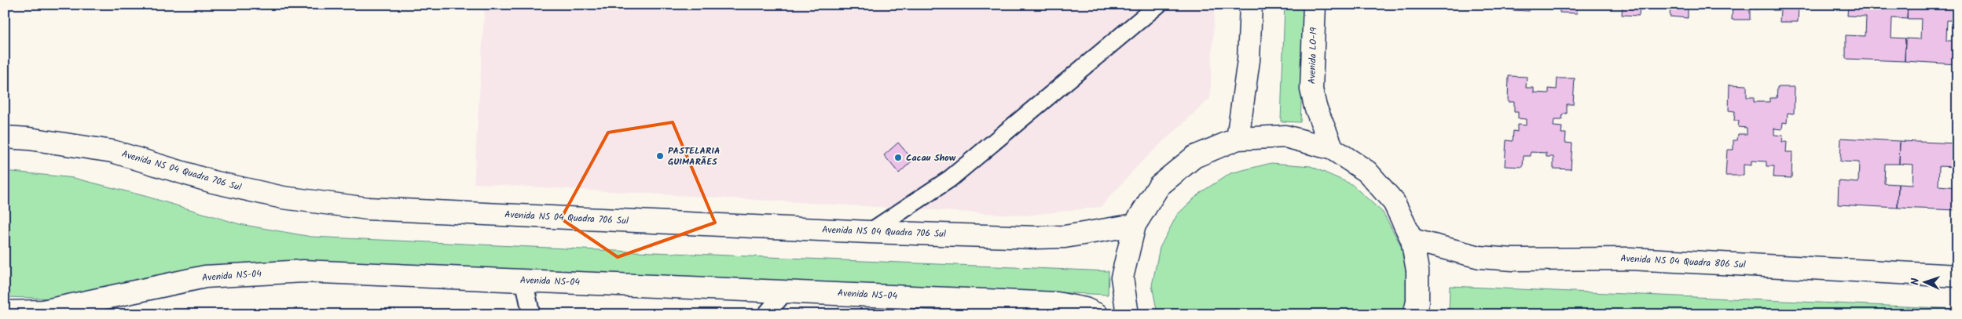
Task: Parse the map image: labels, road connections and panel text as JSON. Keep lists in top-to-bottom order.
{
  "streets": {
    "street": [
      "Avenida LO-19",
      "Avenida NS 04 Quadra 706 Sul",
      "Avenida NS 04 Quadra 806 Sul",
      "Avenida NS-04"
    ]
  },
  "places": ["PASTELARIA GUIMARÃES", "Cacau Show"],
  "north": "left"
}
